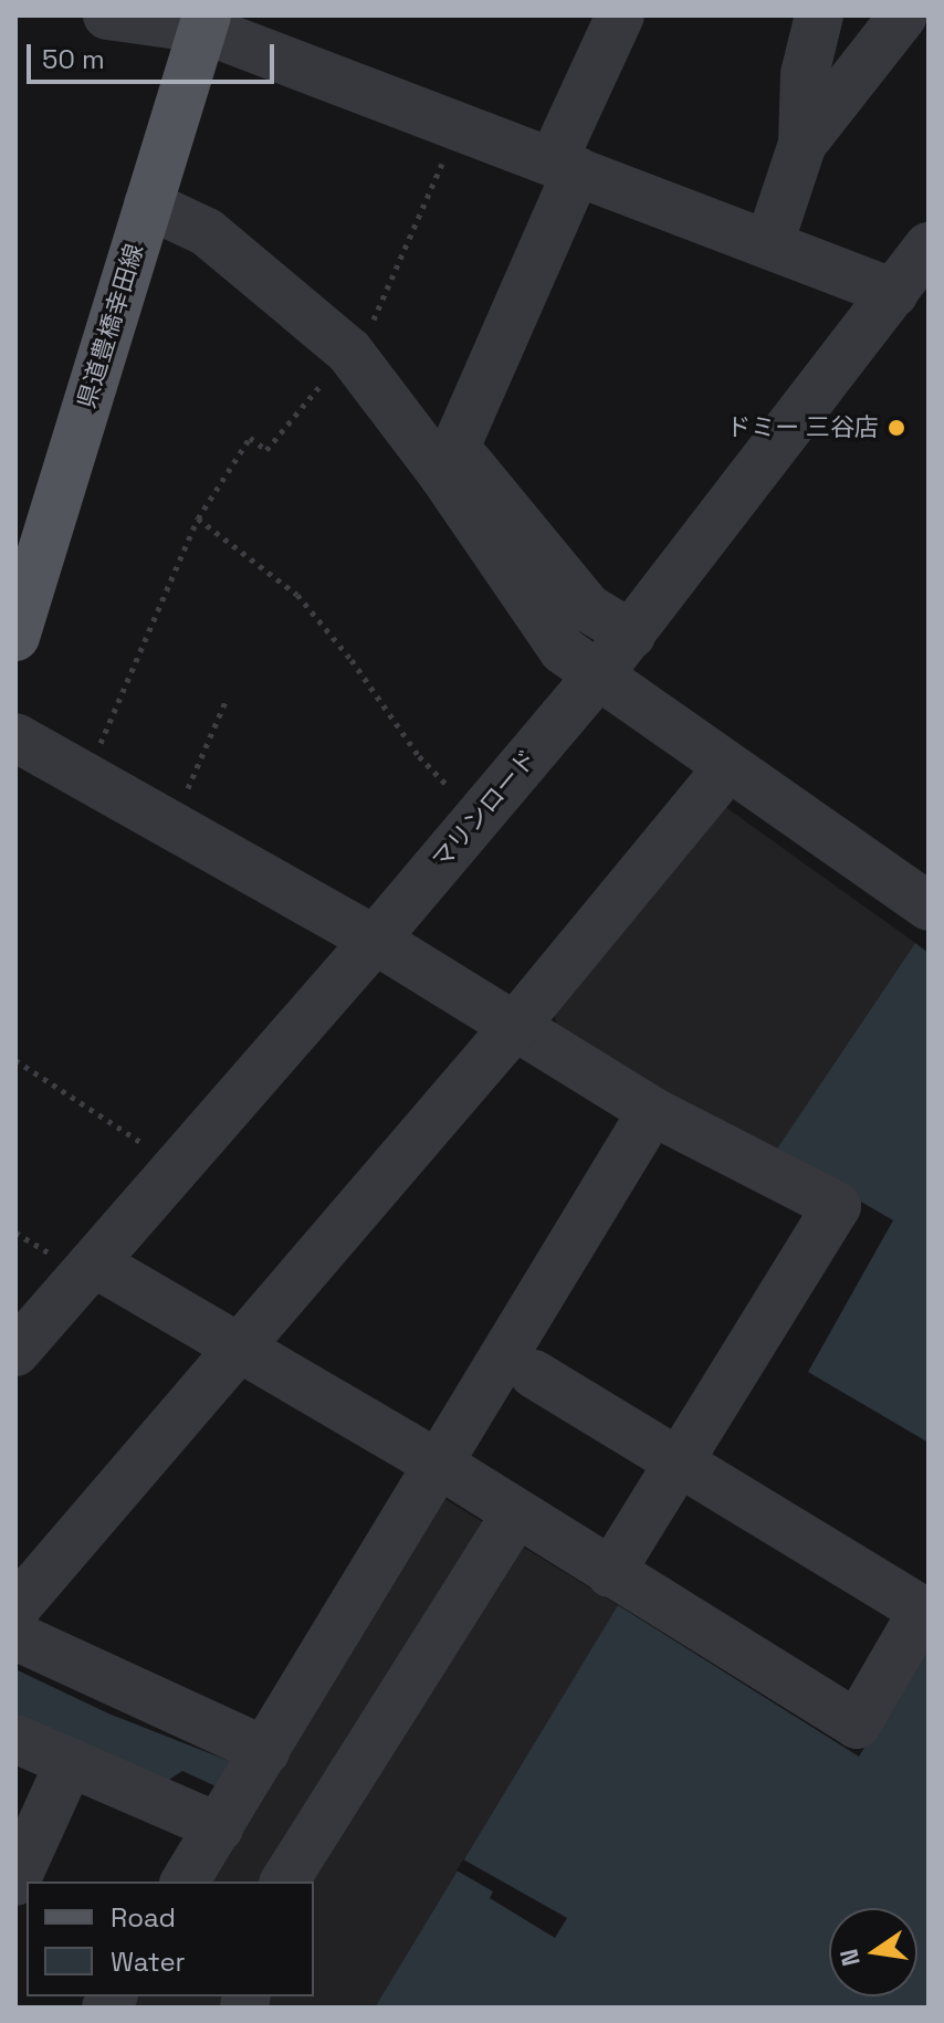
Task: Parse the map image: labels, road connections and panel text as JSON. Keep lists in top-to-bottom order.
{
  "streets": {
    "main road": ["県道豊橋幸田線"],
    "street": ["マリンロード"]
  },
  "places": ["ドミー 三谷店"],
  "legend": ["Road", "Water"],
  "scale_bar": "50 m",
  "north": "left"
}
